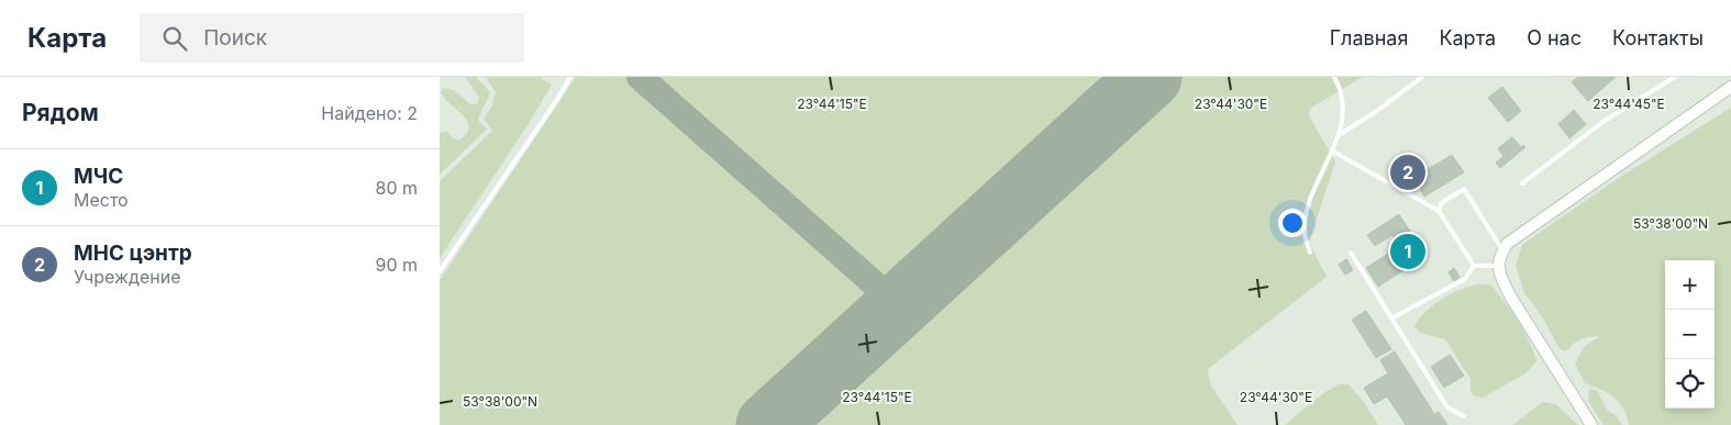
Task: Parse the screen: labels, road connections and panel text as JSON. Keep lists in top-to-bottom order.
{
  "page": {
    "header": "Карта",
    "search": "Поиск",
    "nav": [
      "Главная",
      "Карта",
      "О нас",
      "Контакты"
    ],
    "heading": ["Рядом", "Найдено: 2"],
    "list": [
      {
        "mark": "1",
        "name": "МЧС",
        "note": "Место",
        "value": "80 m"
      },
      {
        "mark": "2",
        "name": "МНС цэнтр",
        "note": "Учреждение",
        "value": "90 m"
      }
    ],
    "pins": ["2", "1"],
    "map_buttons": ["+", "−"]
  },
  "coordinates": [
    "23°44'15\"E",
    "23°44'30\"E",
    "23°44'45\"E",
    "53°38'00\"N"
  ]
}
